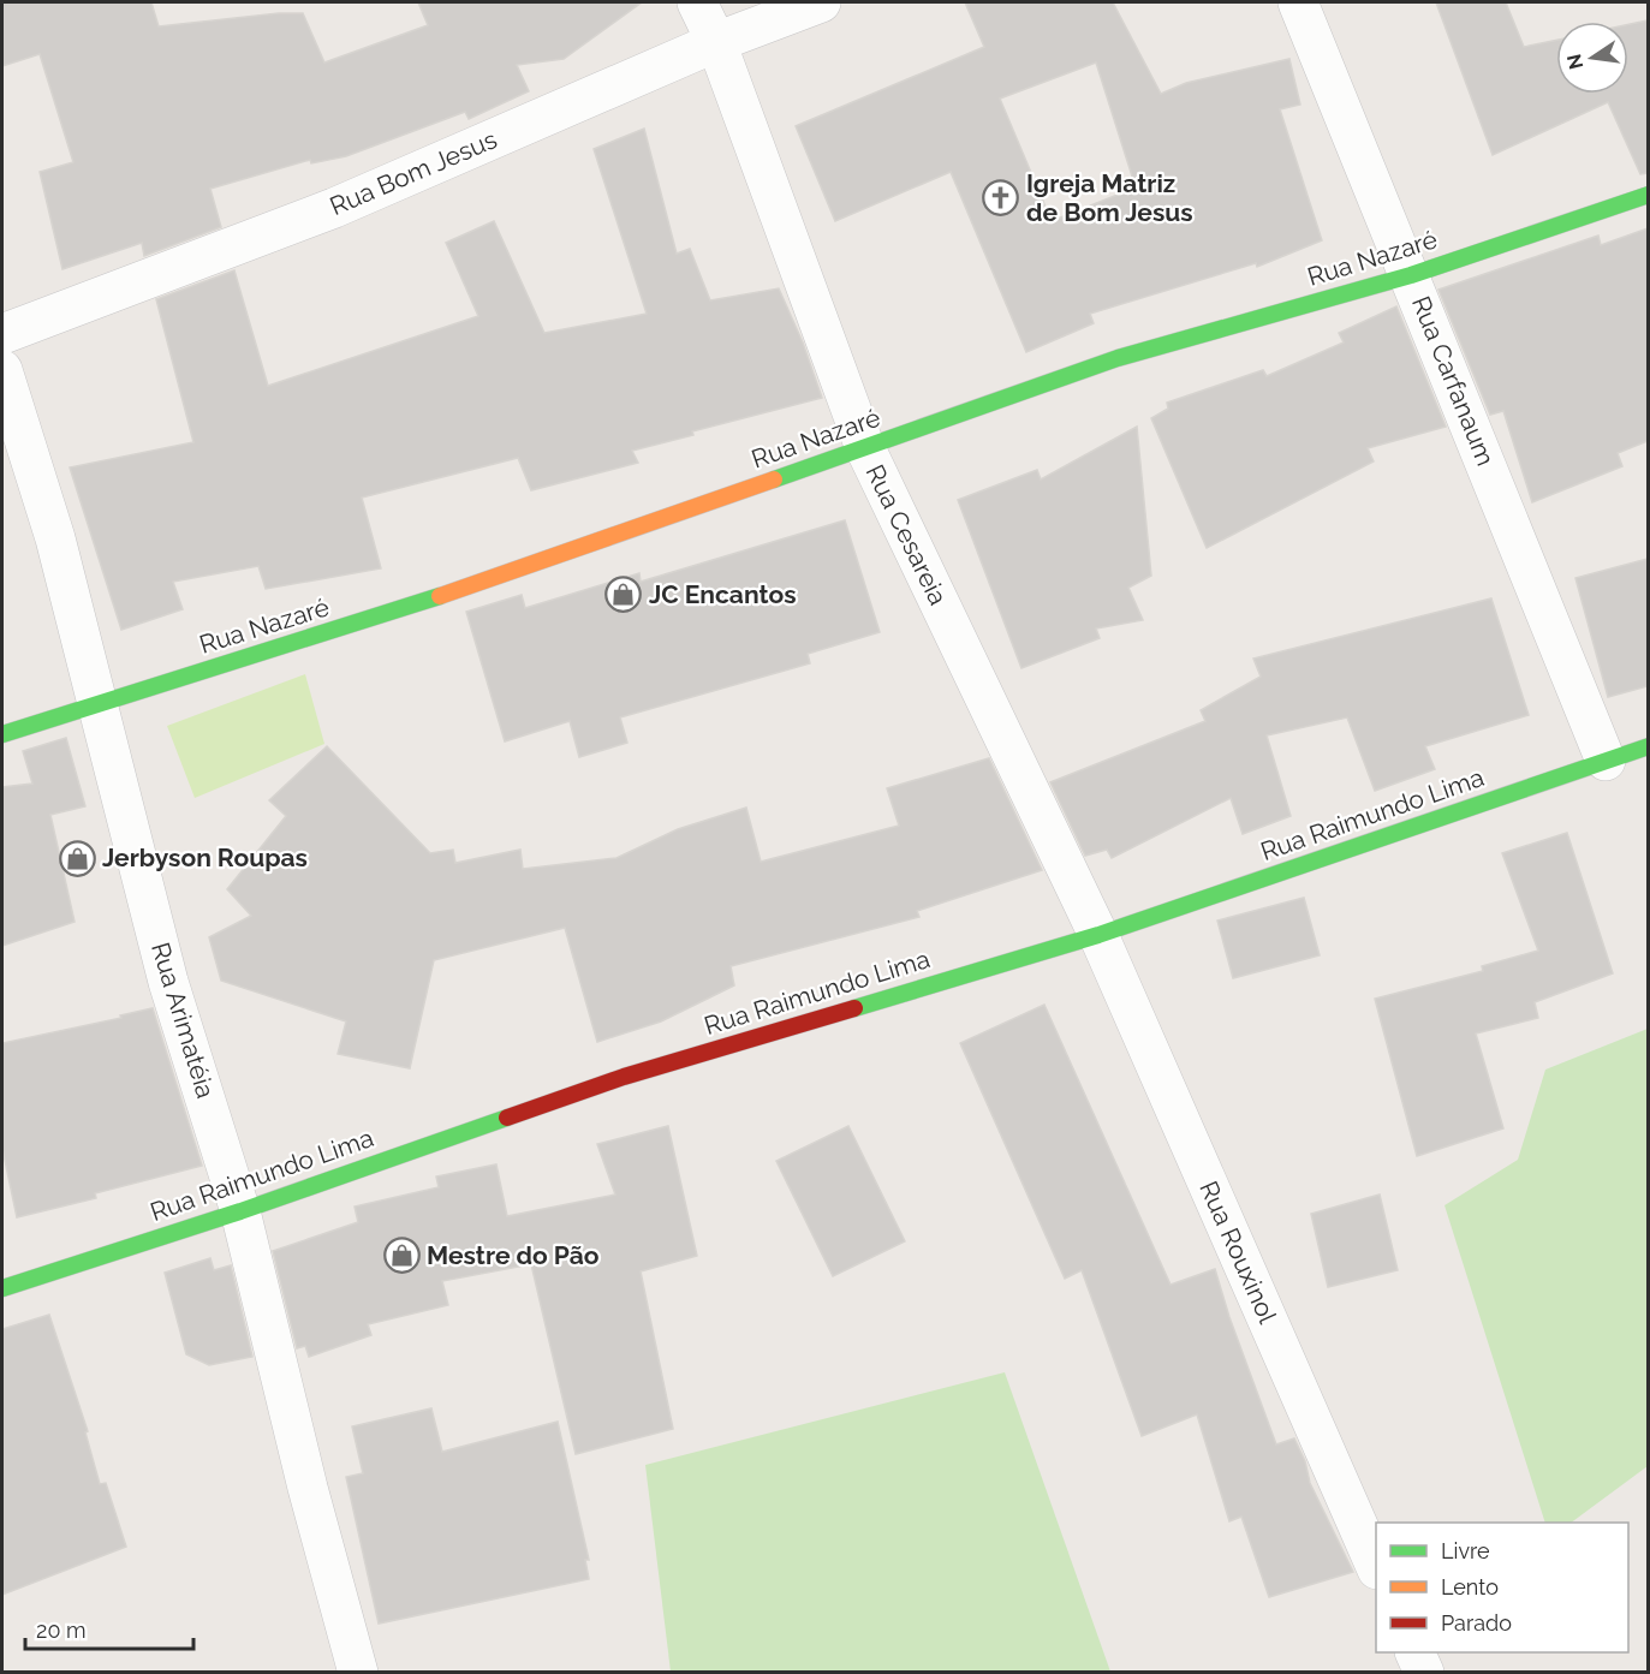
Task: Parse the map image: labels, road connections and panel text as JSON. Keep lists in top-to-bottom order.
{
  "streets": {
    "street": [
      "Rua Bom Jesus",
      "Rua Nazaré",
      "Rua Carfanaum",
      "Rua Cesareia",
      "Rua Raimundo Lima",
      "Rua Arimatéia",
      "Rua Rouxinol"
    ]
  },
  "crossings": [
    ["Rua Bom Jesus", "Rua Cesareia"],
    ["Rua Nazaré", "Rua Carfanaum"],
    ["Rua Nazaré", "Rua Cesareia"],
    ["Rua Nazaré", "Rua Arimatéia"],
    ["Rua Carfanaum", "Rua Raimundo Lima"],
    ["Rua Cesareia", "Rua Raimundo Lima"],
    ["Rua Cesareia", "Rua Rouxinol"],
    ["Rua Raimundo Lima", "Rua Arimatéia"],
    ["Rua Raimundo Lima", "Rua Rouxinol"]
  ],
  "places": {
    "church": ["Igreja Matriz de Bom Jesus"],
    "shop": ["JC Encantos", "Jerbyson Roupas", "Mestre do Pão"]
  },
  "legend": ["Livre", "Lento", "Parado"],
  "scale_bar": "20 m",
  "north": "left"
}
